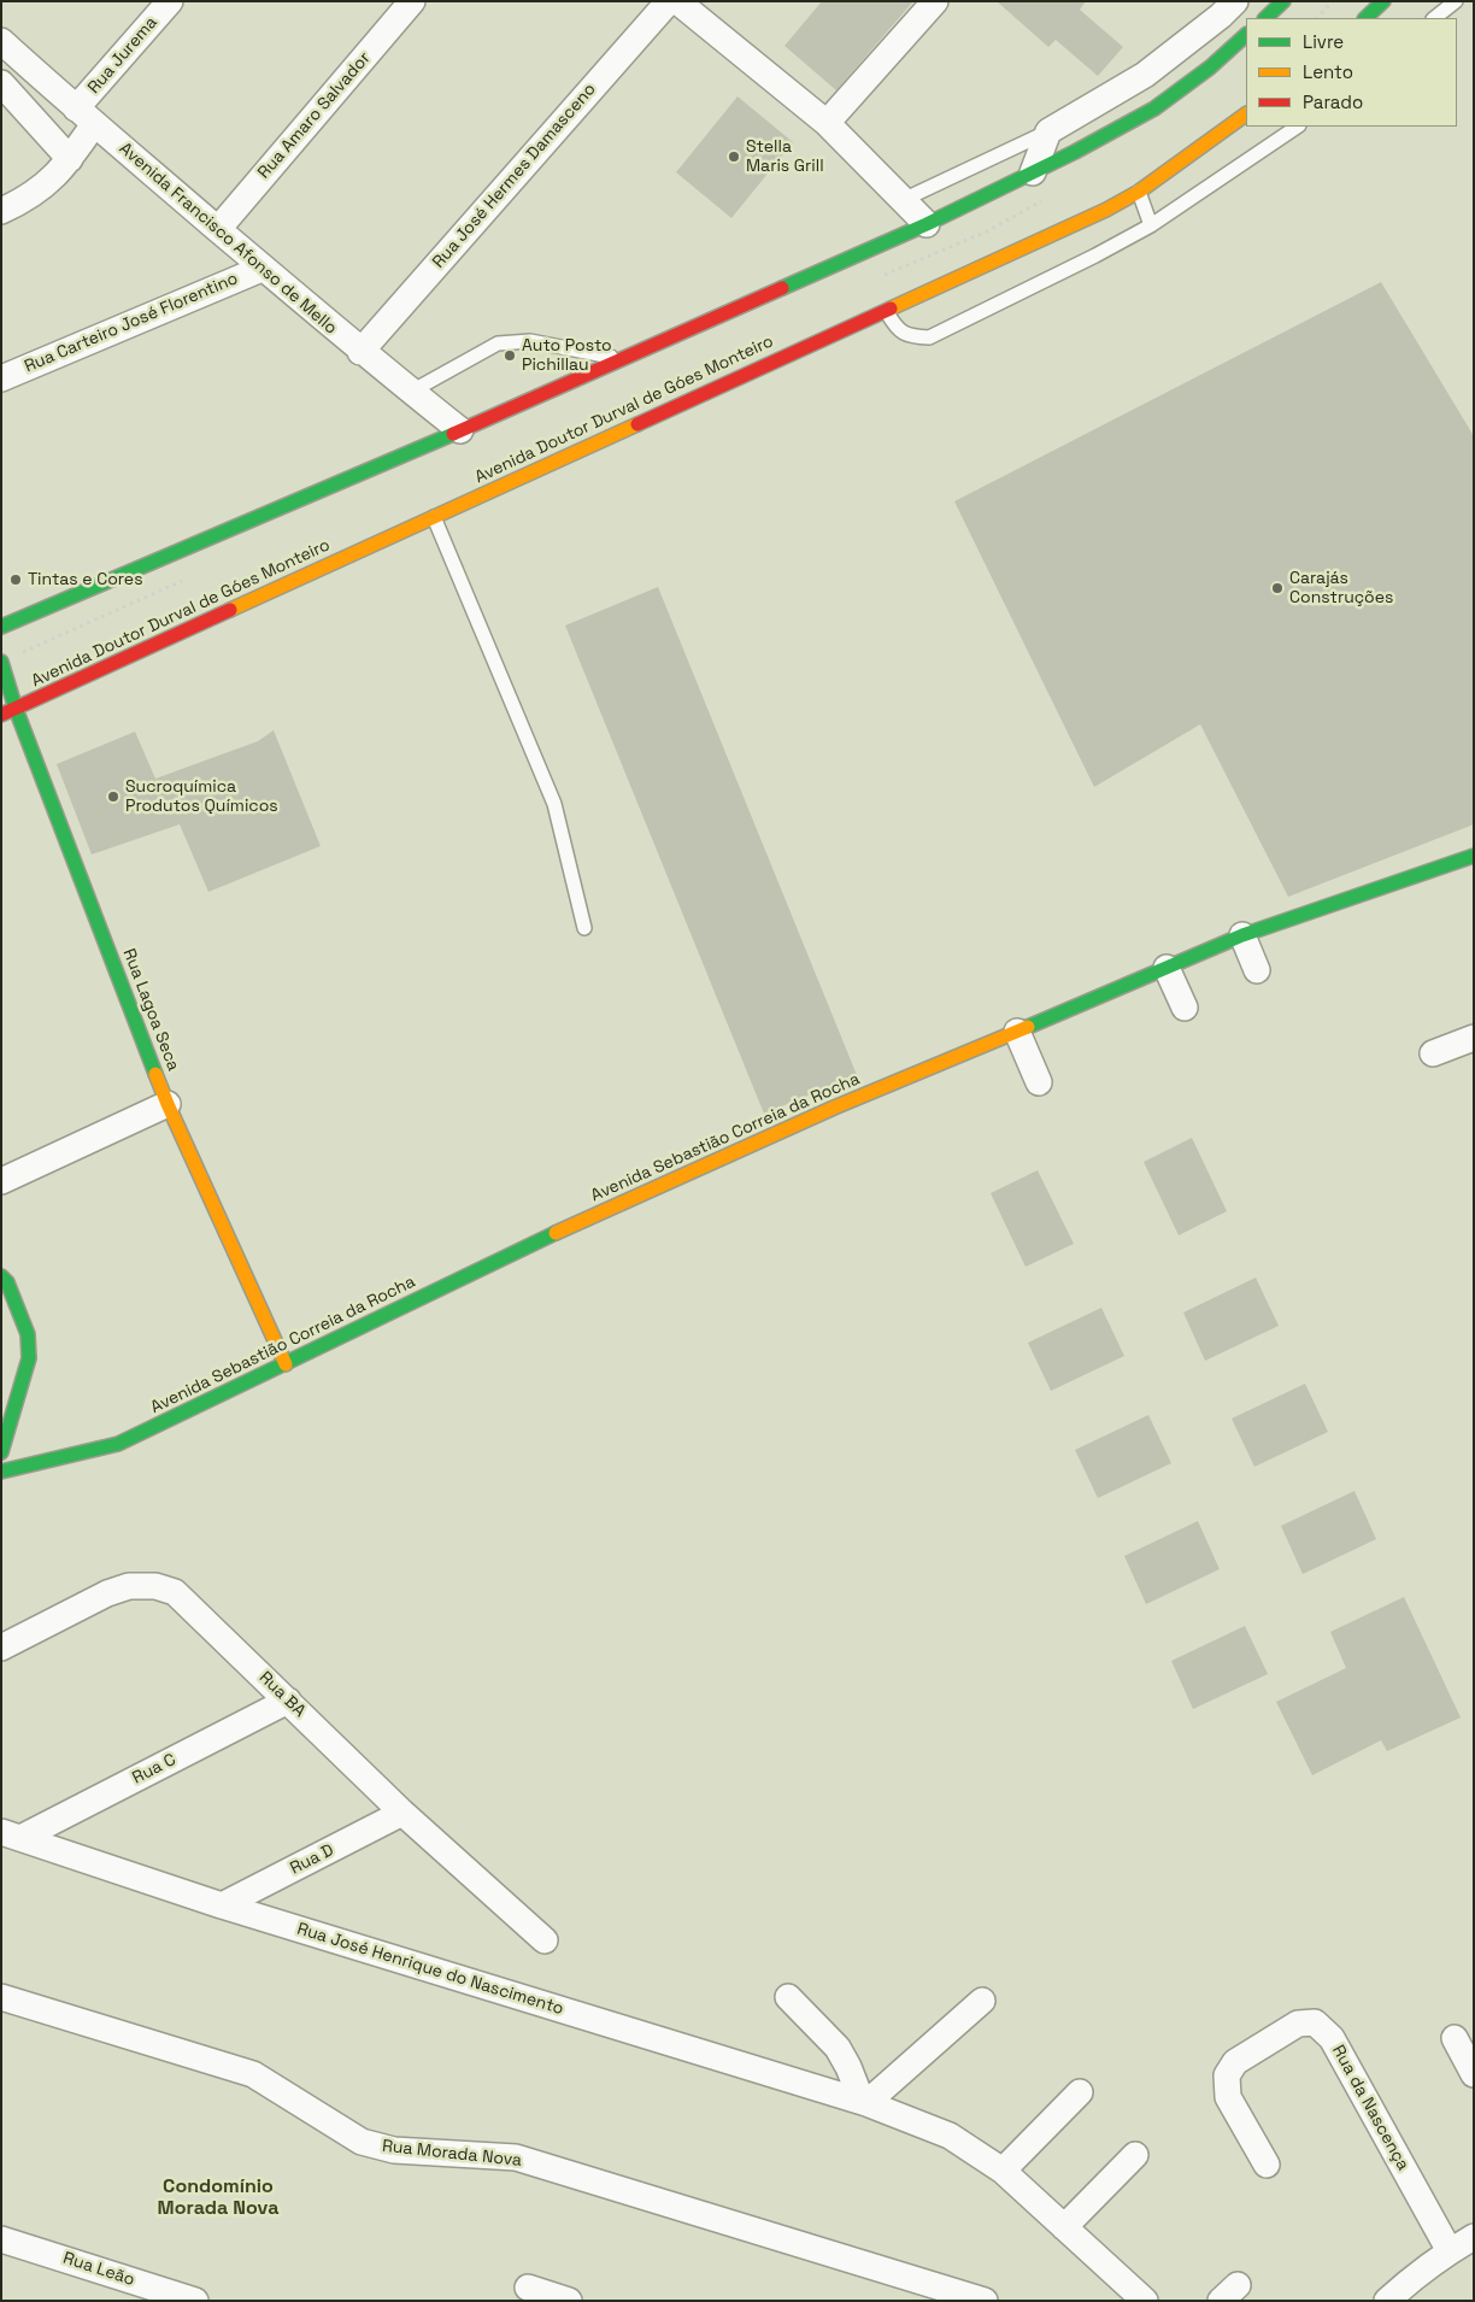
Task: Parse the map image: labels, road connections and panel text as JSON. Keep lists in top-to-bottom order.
{
  "streets": {
    "main road": ["Avenida Doutor Durval de Góes Monteiro", "Rua Lagoa Seca", "Avenida Sebastião Correia da Rocha"],
    "street": [
      "Rua Jurema",
      "Rua Amaro Salvador",
      "Rua José Hermes Damasceno",
      "Avenida Francisco Afonso de Mello",
      "Rua Carteiro José Florentino",
      "Rua BA",
      "Rua C",
      "Rua D",
      "Rua José Henrique do Nascimento",
      "Rua da Nascença",
      "Rua Morada Nova",
      "Rua Leão"
    ]
  },
  "crossings": [
    ["Rua Jurema", "Avenida Francisco Afonso de Mello"],
    ["Rua Amaro Salvador", "Avenida Francisco Afonso de Mello"],
    ["Rua José Hermes Damasceno", "Avenida Francisco Afonso de Mello"],
    ["Avenida Francisco Afonso de Mello", "Rua Carteiro José Florentino"],
    ["Avenida Doutor Durval de Góes Monteiro", "Rua Lagoa Seca"],
    ["Rua Lagoa Seca", "Avenida Sebastião Correia da Rocha"],
    ["Rua BA", "Rua C"],
    ["Rua BA", "Rua D"],
    ["Rua C", "Rua José Henrique do Nascimento"],
    ["Rua D", "Rua José Henrique do Nascimento"]
  ],
  "districts": ["Condomínio Morada Nova"],
  "places": [
    "Stella Maris Grill",
    "Auto Posto Pichillau",
    "Tintas e Cores",
    "Carajás Construções",
    "Sucroquímica Produtos Químicos"
  ],
  "legend": ["Livre", "Lento", "Parado"]
}
